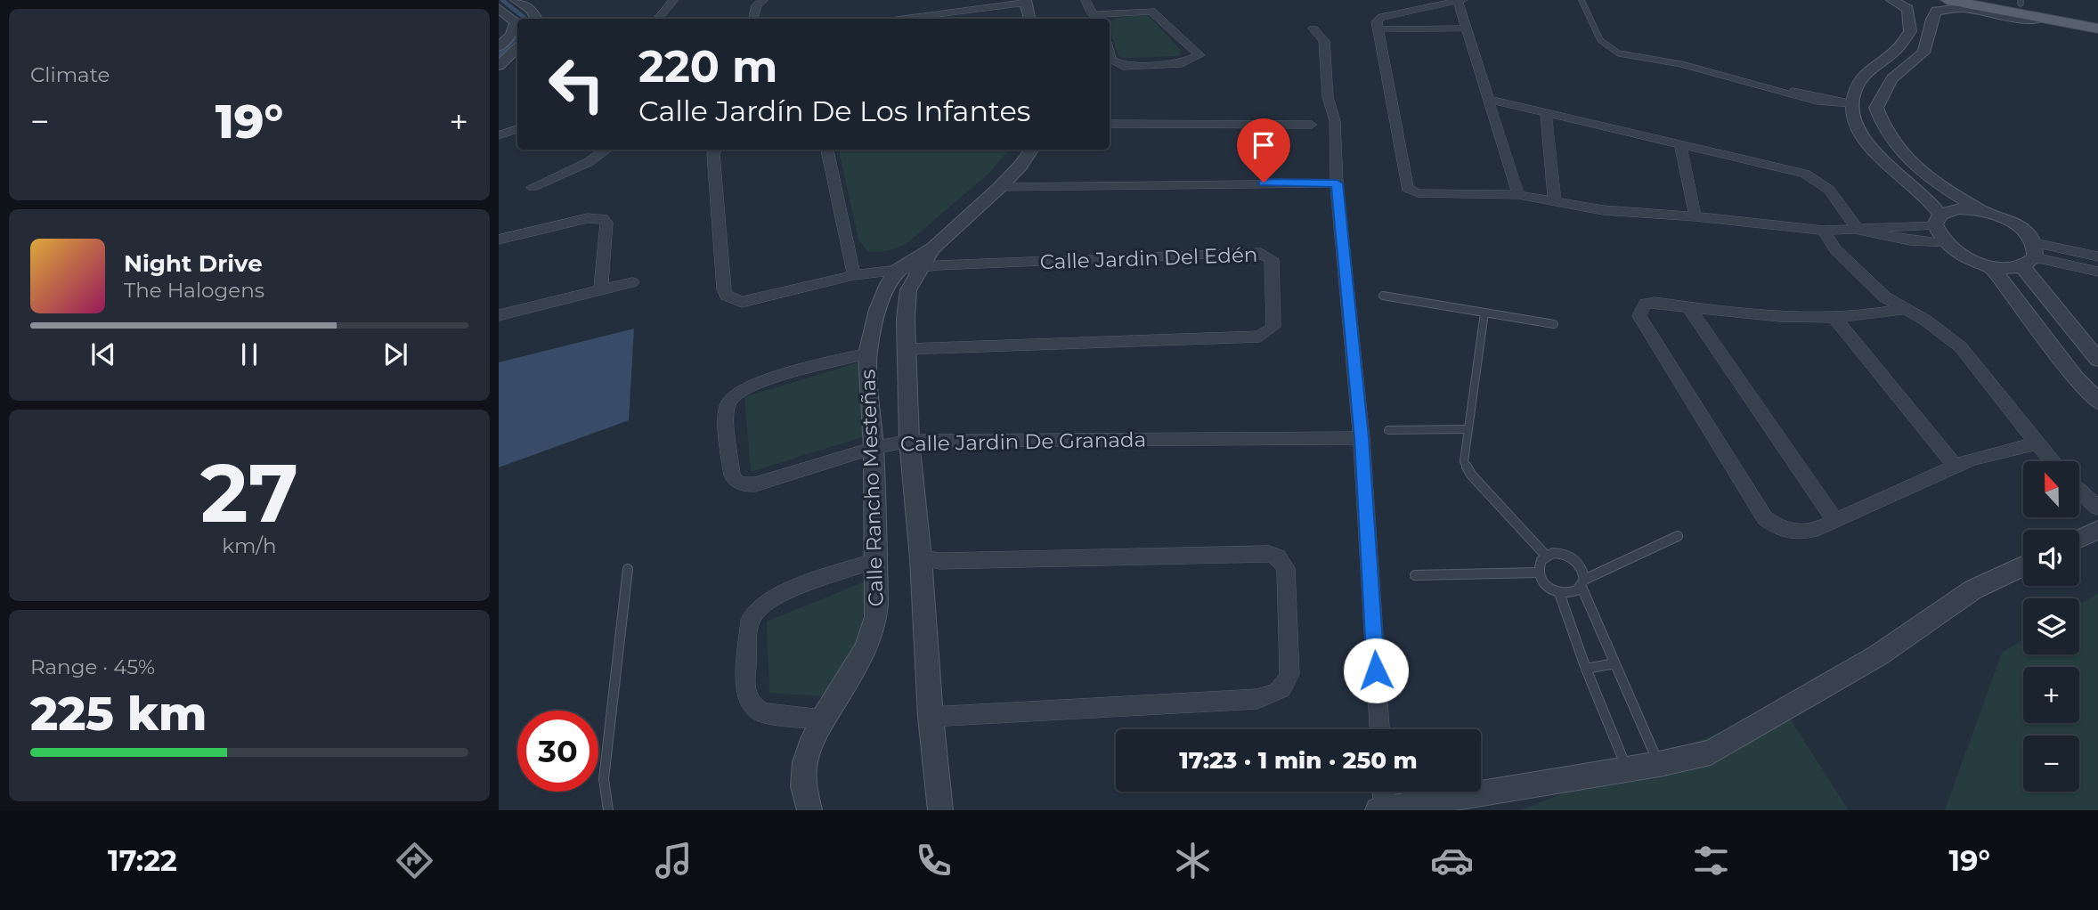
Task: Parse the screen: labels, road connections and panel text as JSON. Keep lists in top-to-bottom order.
{
  "streets": {
    "street": ["Calle Jardin Del Edén", "Calle Jardin De Granada", "Calle Rancho Mesteñas"]
  },
  "crossings": [
    ["Calle Jardin Del Edén", "Calle Rancho Mesteñas"],
    ["Calle Jardin De Granada", "Calle Rancho Mesteñas"]
  ],
  "north": "top",
  "page": {
    "tile": [
      "Climate",
      ["27", "km/h"],
      ["Range · 45%", "225 km"]
    ],
    "turn": ["220 m", "Calle Jardín De Los Infantes"],
    "heat": ["−", "19°", "+"],
    "song": ["Night Drive", "The Halogens"],
    "map_buttons": ["+", "−"],
    "limit": "30",
    "trip": "17:23 · 1 min · 250 m",
    "tabs": ["17:22", "19°"]
  }
}
